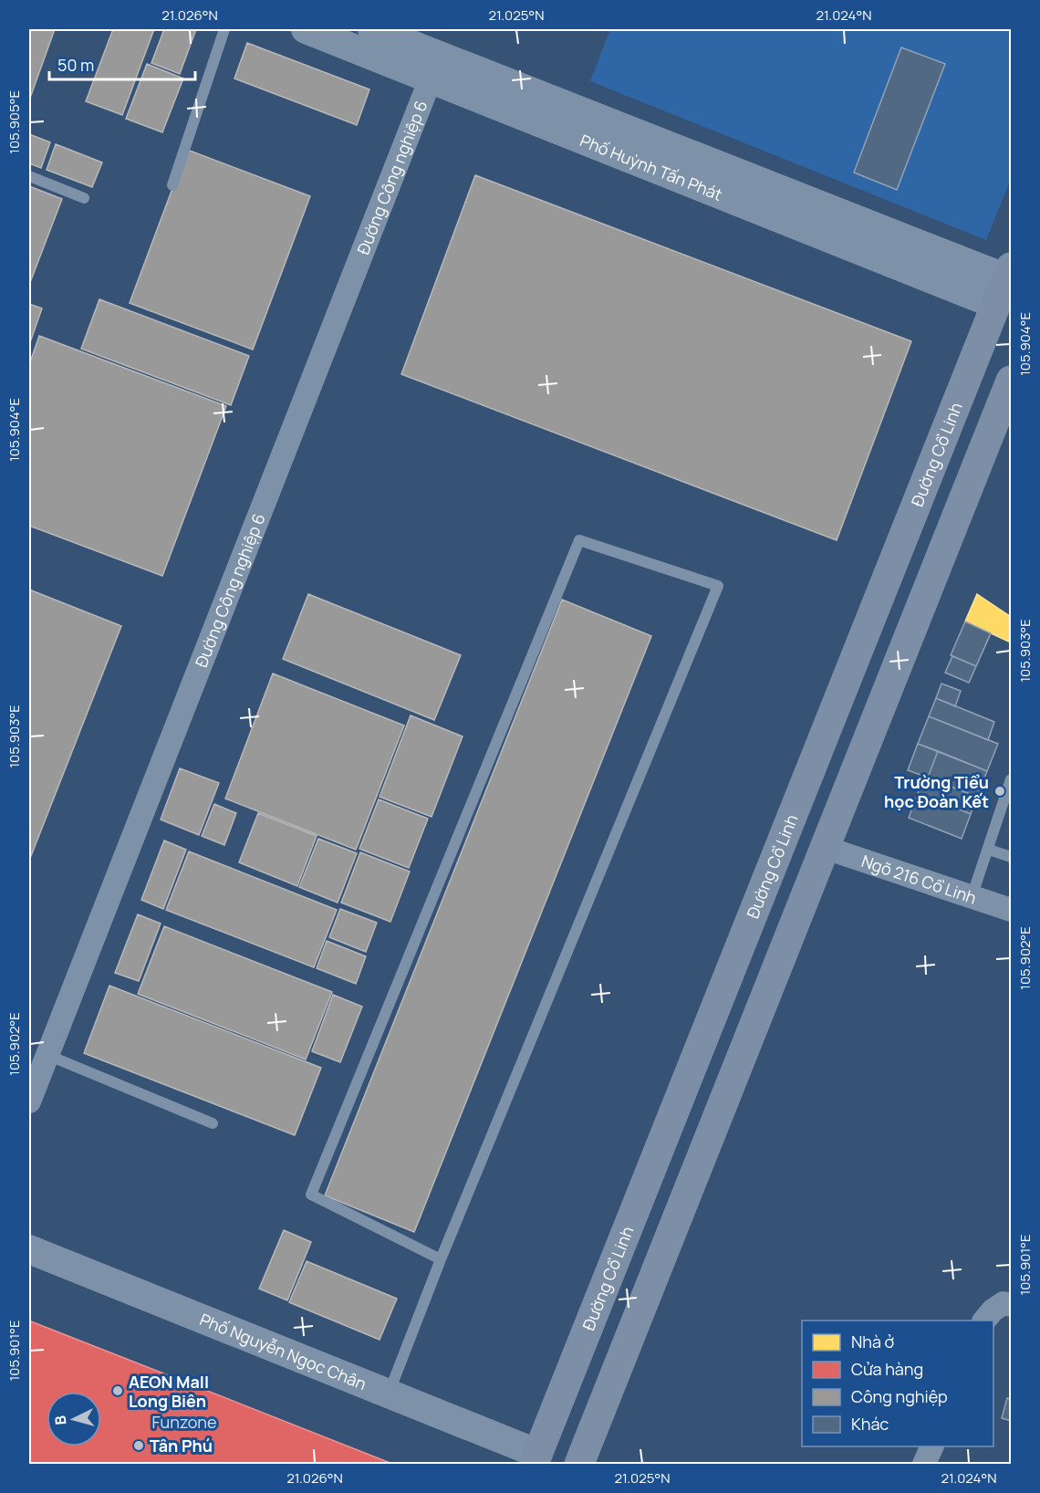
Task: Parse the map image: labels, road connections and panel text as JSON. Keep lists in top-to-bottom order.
{
  "streets": {
    "main road": ["Đường Cổ Linh"],
    "street": [
      "Phố Huỳnh Tấn Phát",
      "Đường Công nghiệp 6",
      "Ngõ 216 Cổ Linh",
      "Phố Nguyễn Ngọc Chân"
    ]
  },
  "crossings": [
    ["Phố Huỳnh Tấn Phát", "Đường Công nghiệp 6"],
    ["Phố Huỳnh Tấn Phát", "Đường Cổ Linh"],
    ["Đường Cổ Linh", "Phố Nguyễn Ngọc Chân"]
  ],
  "parks": ["Funzone"],
  "places": ["Trường Tiểu học Đoàn Kết", "AEON Mall Long Biên", "Tân Phú"],
  "legend": [
    "Nhà ở",
    "Cửa hàng",
    "Công nghiệp",
    "Khác"
  ],
  "scale_bar": "50 m",
  "north": "left",
  "coordinates": [
    "21.026°N",
    "21.025°N",
    "21.024°N",
    "105.905°E",
    "105.904°E",
    "105.903°E",
    "105.902°E",
    "105.901°E"
  ]
}
